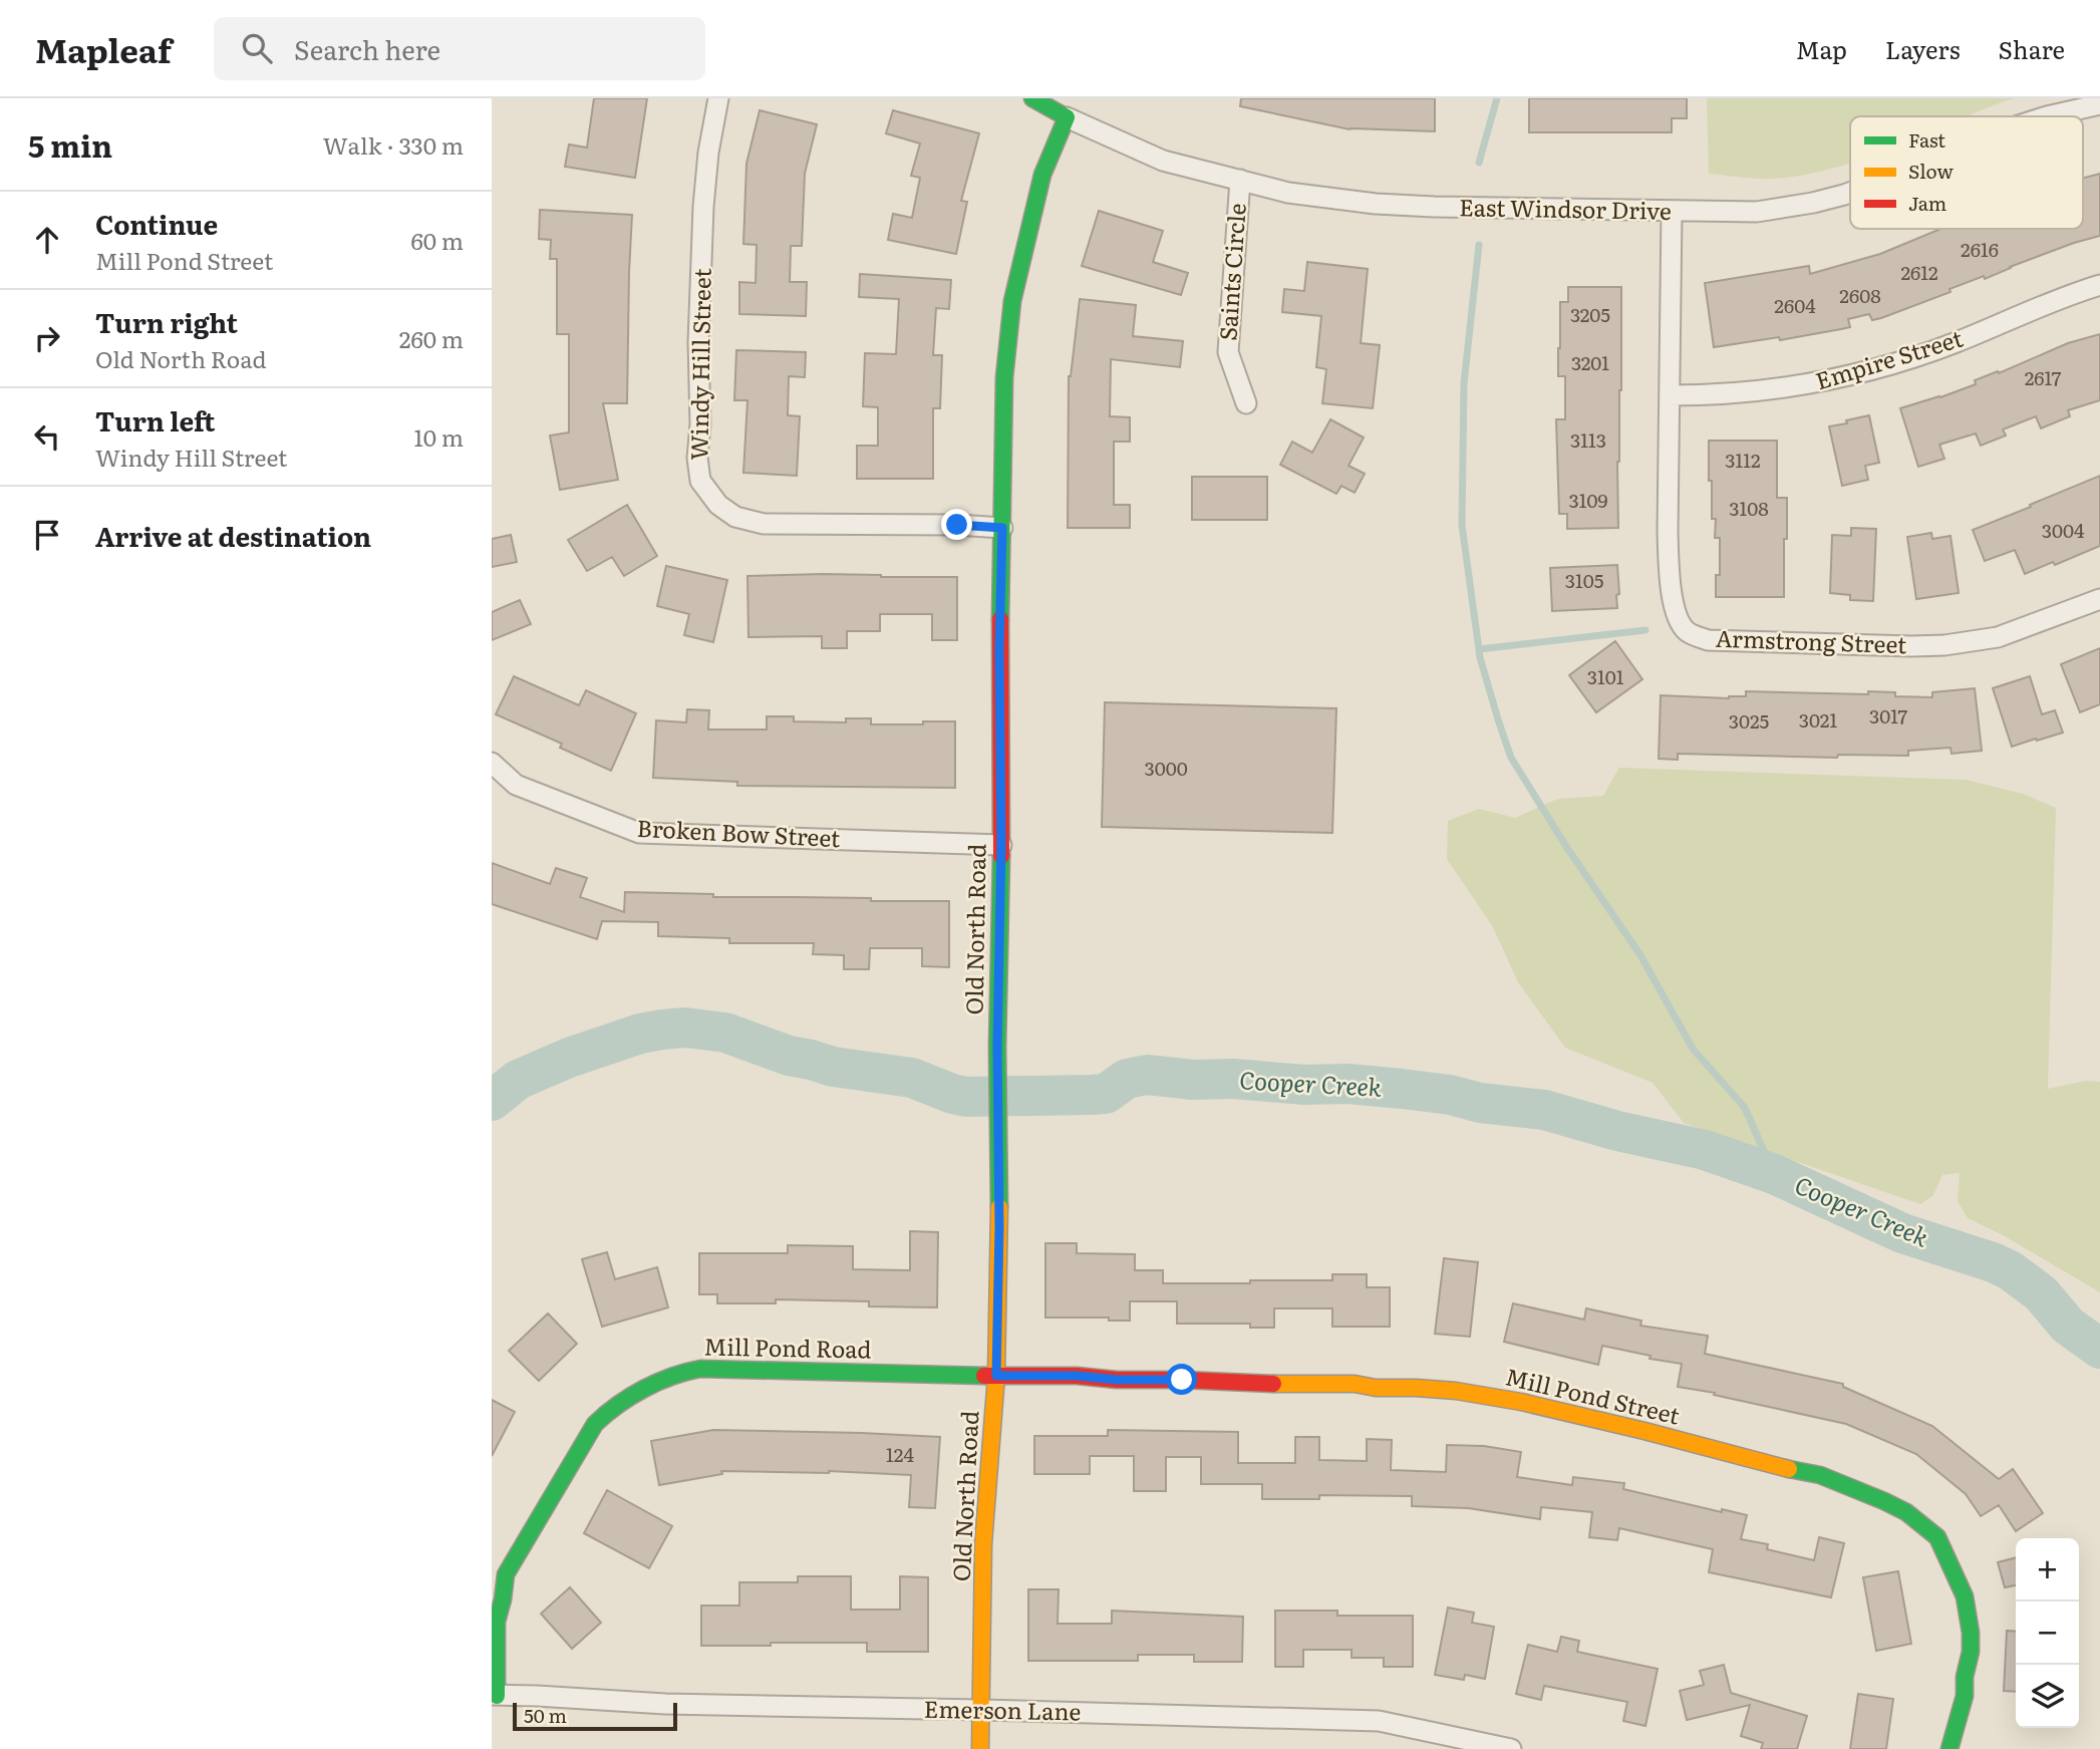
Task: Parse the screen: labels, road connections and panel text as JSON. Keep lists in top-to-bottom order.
{
  "streets": {
    "street": [
      "East Windsor Drive",
      "Saints Circle",
      "Empire Street",
      "Windy Hill Street",
      "Armstrong Street",
      "Broken Bow Street",
      "Old North Road",
      "Mill Pond Road",
      "Mill Pond Street",
      "Emerson Lane"
    ]
  },
  "crossings": [
    ["East Windsor Drive", "Saints Circle"],
    ["East Windsor Drive", "Armstrong Street"],
    ["East Windsor Drive", "Old North Road"],
    ["Empire Street", "Armstrong Street"],
    ["Windy Hill Street", "Old North Road"],
    ["Broken Bow Street", "Old North Road"],
    ["Old North Road", "Mill Pond Road"],
    ["Old North Road", "Mill Pond Street"],
    ["Old North Road", "Emerson Lane"],
    ["Mill Pond Road", "Mill Pond Street"],
    ["Mill Pond Road", "Emerson Lane"]
  ],
  "water": ["Cooper Creek"],
  "house_numbers": [
    "2616",
    "2612",
    "2608",
    "2604",
    "3205",
    "3201",
    "2617",
    "3113",
    "3112",
    "3109",
    "3108",
    "3004",
    "3105",
    "3101",
    "3017",
    "3021",
    "3025",
    "3000",
    "124"
  ],
  "legend": ["Fast", "Slow", "Jam"],
  "scale_bar": "50 m",
  "page": {
    "header": "Mapleaf",
    "search": "Search here",
    "nav": ["Map", "Layers", "Share"],
    "heading": ["5 min", "Walk · 330 m"],
    "list": [
      ["Continue", "Mill Pond Street", "60 m"],
      ["Turn right", "Old North Road", "260 m"],
      ["Turn left", "Windy Hill Street", "10 m"],
      "Arrive at destination"
    ],
    "map_buttons": ["+", "−"],
    "scale": "50 m"
  }
}
